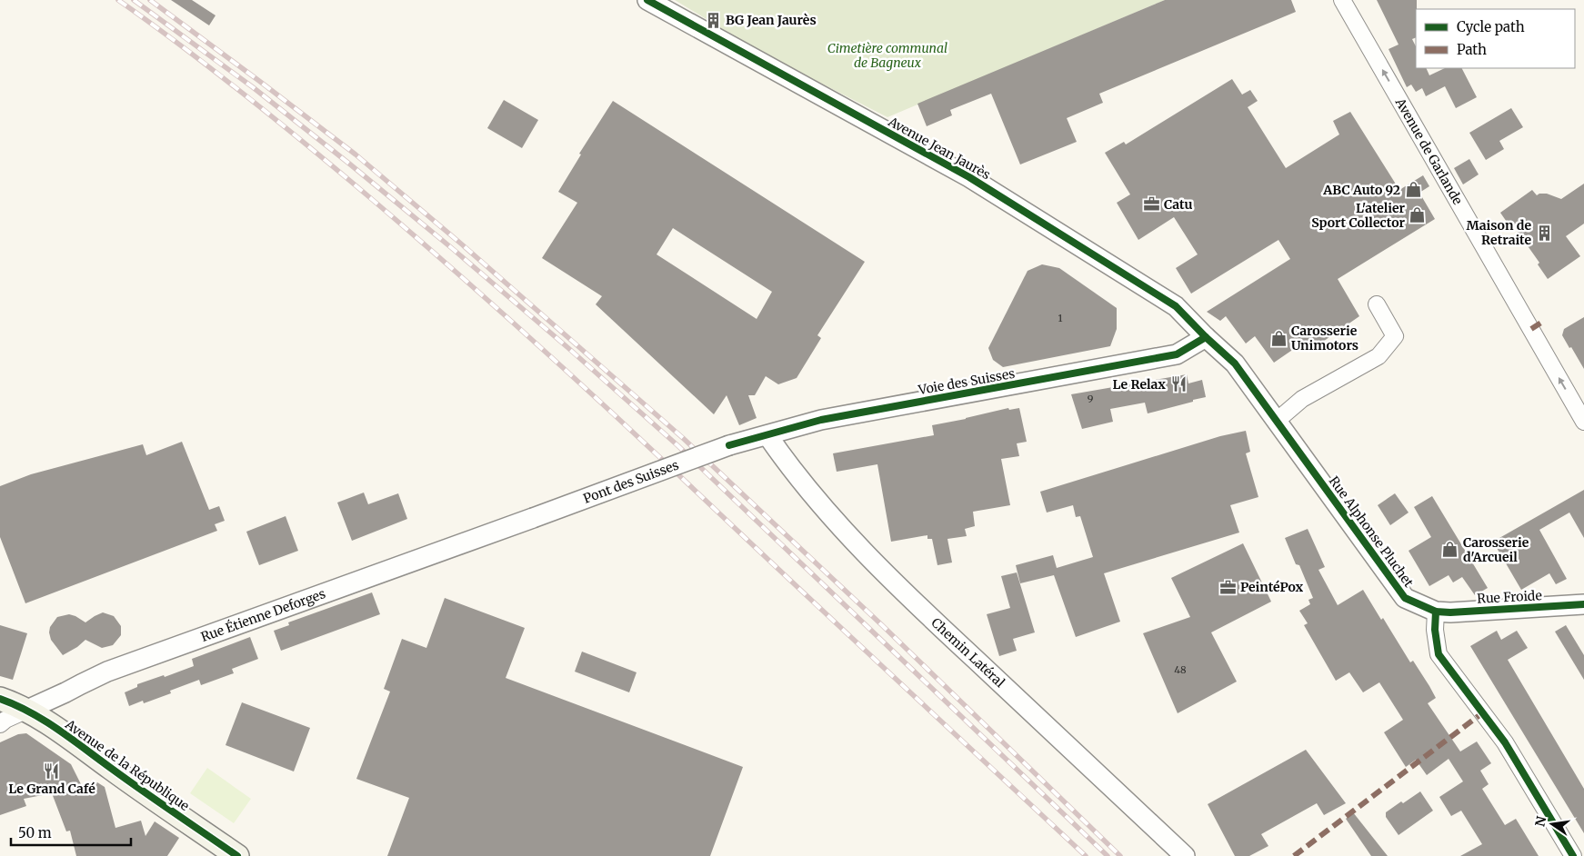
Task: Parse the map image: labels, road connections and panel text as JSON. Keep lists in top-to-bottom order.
{
  "streets": {
    "main road": ["Avenue de la République"],
    "street": [
      "Avenue Jean Jaurès",
      "Avenue de Garlande",
      "Voie des Suisses",
      "Pont des Suisses",
      "Rue Alphonse Pluchet",
      "Rue Froide",
      "Rue Étienne Deforges",
      "Chemin Latéral"
    ]
  },
  "crossings": [
    ["Avenue Jean Jaurès", "Voie des Suisses"],
    ["Avenue Jean Jaurès", "Rue Alphonse Pluchet"],
    ["Voie des Suisses", "Pont des Suisses"],
    ["Voie des Suisses", "Rue Alphonse Pluchet"],
    ["Voie des Suisses", "Chemin Latéral"],
    ["Pont des Suisses", "Rue Étienne Deforges"],
    ["Rue Alphonse Pluchet", "Rue Froide"],
    ["Rue Étienne Deforges", "Avenue de la République"]
  ],
  "one_way": ["Avenue de Garlande"],
  "parks": ["Cimetière communal de Bagneux"],
  "places": {
    "building": ["BG Jean Jaurès", "Maison de Retraite"],
    "shop": [
      "ABC Auto 92",
      "L'atelier Sport Collector",
      "Carosserie Unimotors",
      "Carosserie d'Arcueil"
    ],
    "office": ["Catu", "PeintéPox"],
    "restaurant": ["Le Relax", "Le Grand Café"]
  },
  "house_numbers": ["1", "9", "48"],
  "legend": ["Cycle path", "Path"],
  "scale_bar": "50 m",
  "north": "left"
}
